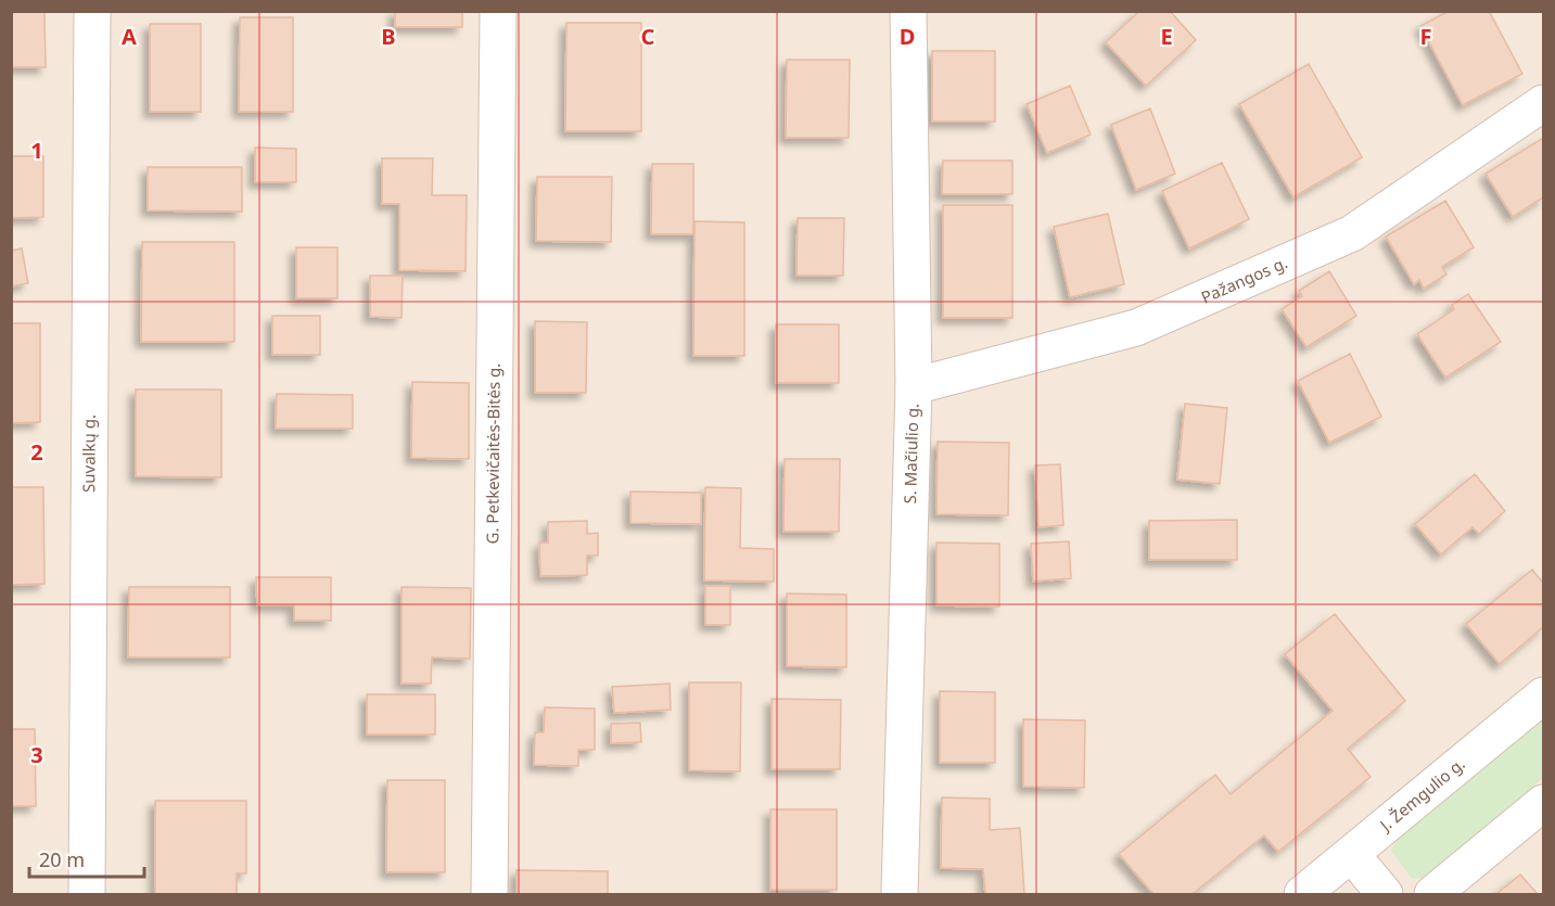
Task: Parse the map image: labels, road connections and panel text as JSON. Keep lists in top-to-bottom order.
{
  "streets": {
    "street": [
      "Pažangos g.",
      "Suvalkų g.",
      "G. Petkevičaitės-Bitės g.",
      "S. Mačiulio g.",
      "J. Žemgulio g."
    ]
  },
  "crossings": [
    ["Pažangos g.", "S. Mačiulio g."]
  ],
  "scale_bar": "20 m",
  "grid": {
    "columns": [
      "A",
      "B",
      "C",
      "D",
      "E",
      "F"
    ],
    "rows": ["1", "2", "3"]
  }
}
